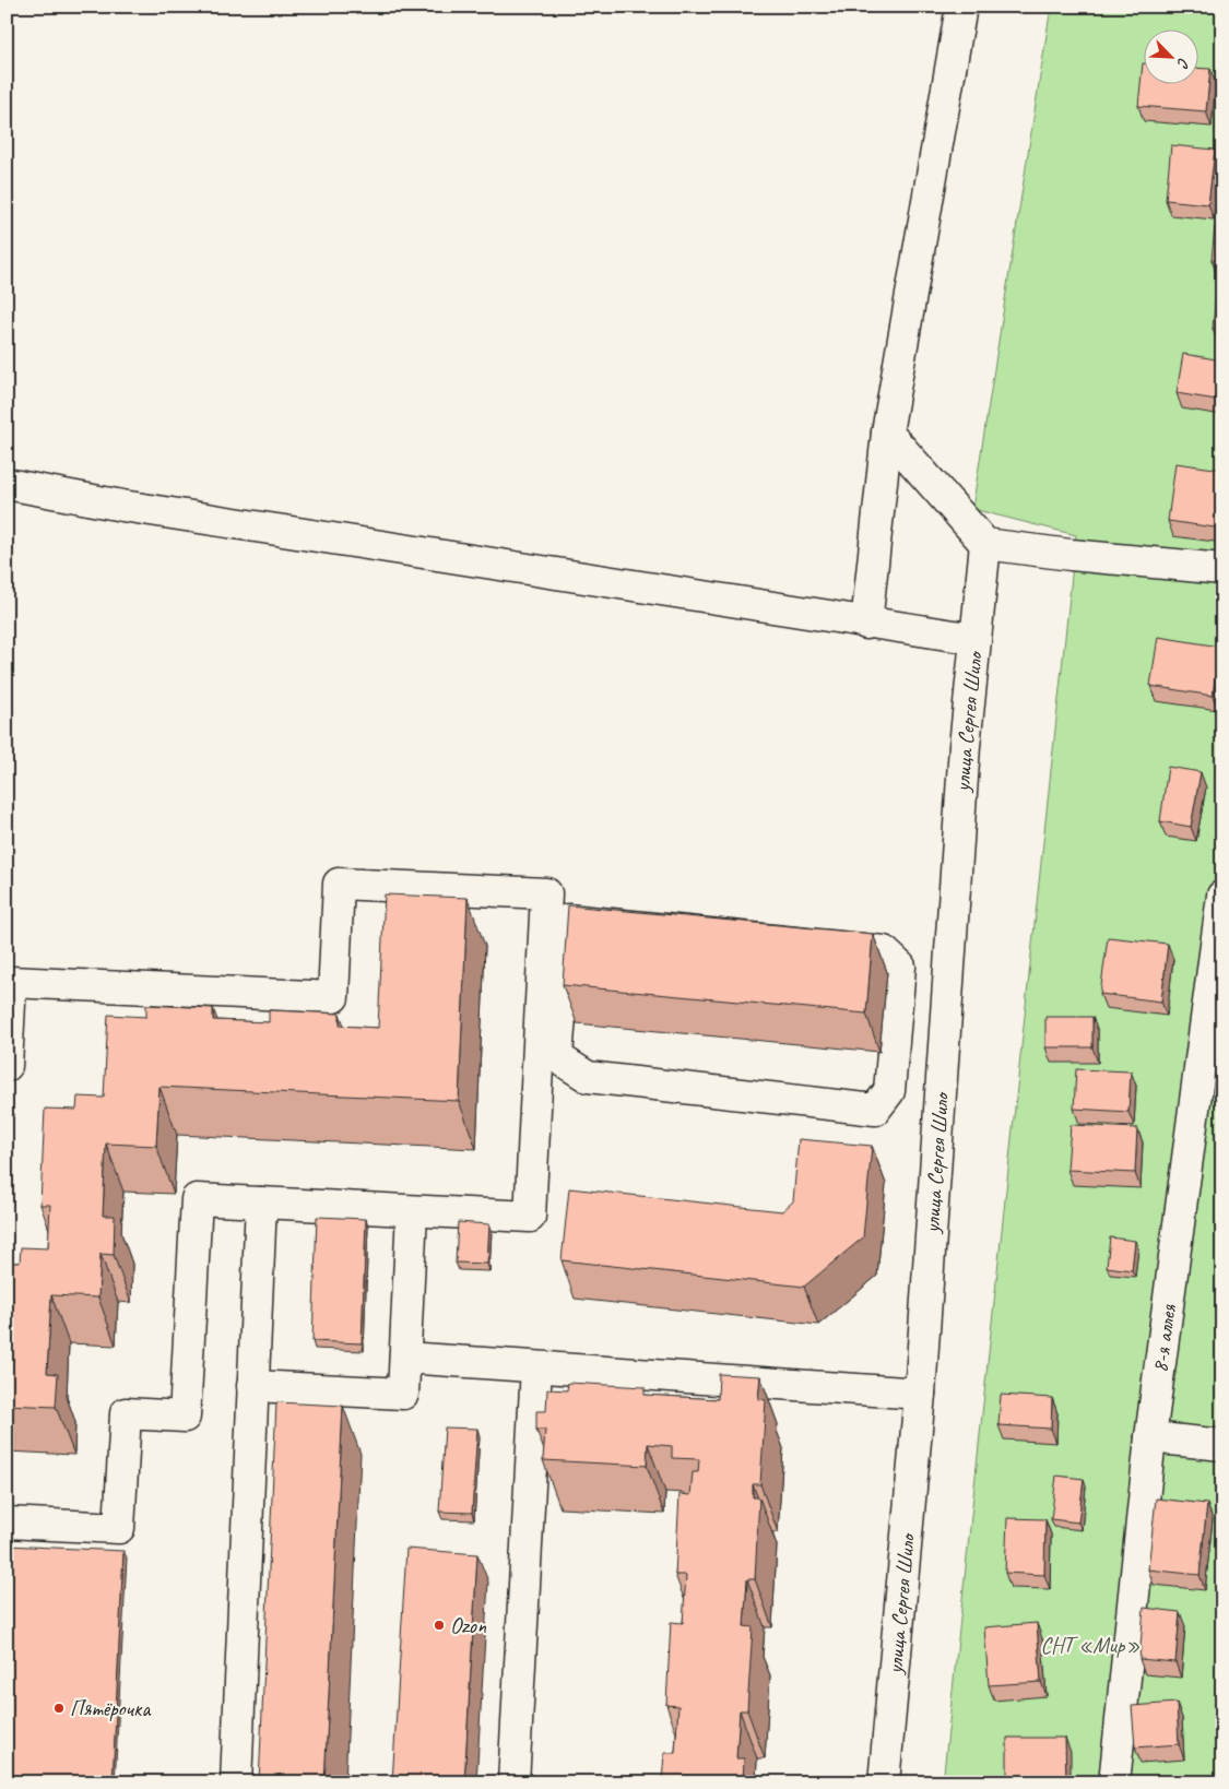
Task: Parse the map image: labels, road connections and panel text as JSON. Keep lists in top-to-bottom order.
{
  "streets": {
    "street": ["улица Сергея Шило", "8-я аллея"]
  },
  "parks": ["СНТ «Мир»"],
  "places": ["Ozon", "Пятёрочка"],
  "north": "bottom right"
}
